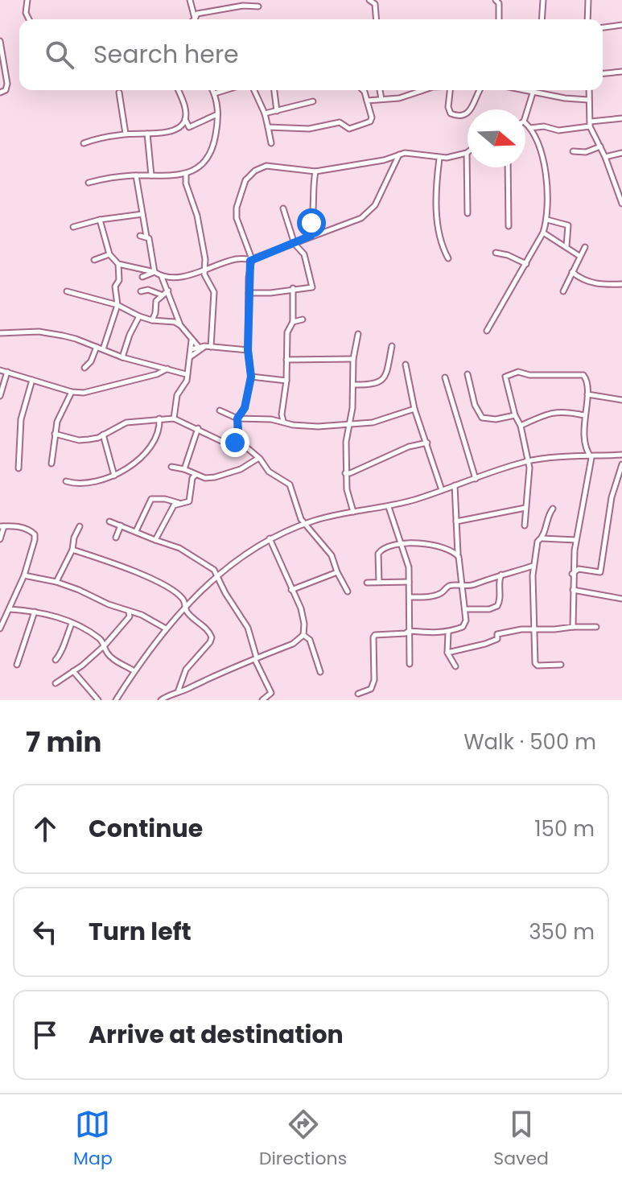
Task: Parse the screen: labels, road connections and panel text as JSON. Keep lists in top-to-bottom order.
{
  "north": "right",
  "page": {
    "search": "Search here",
    "heading": ["7 min", "Walk · 500 m"],
    "list": [
      ["Continue", "150 m"],
      ["Turn left", "350 m"],
      "Arrive at destination"
    ],
    "nav": ["Map", "Directions", "Saved"]
  }
}
